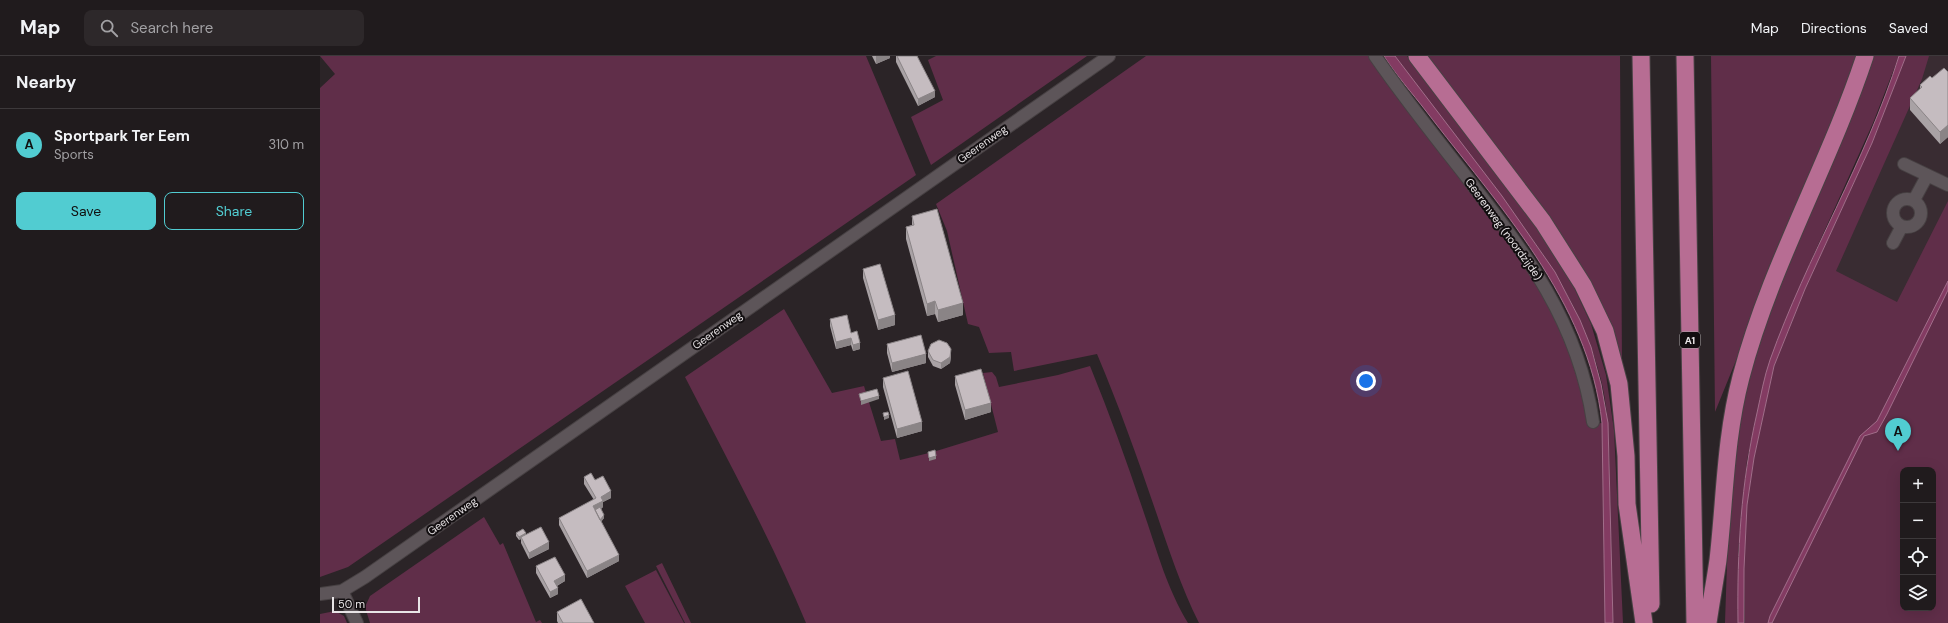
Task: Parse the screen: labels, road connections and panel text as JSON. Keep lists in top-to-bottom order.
{
  "streets": {
    "highway": ["A1"],
    "street": ["Geerenweg", "Geerenweg (noordzijde)"]
  },
  "scale_bar": "50 m",
  "page": {
    "header": "Map",
    "search": "Search here",
    "nav": ["Map", "Directions", "Saved"],
    "heading": "Nearby",
    "list": [
      {
        "mark": "A",
        "name": "Sportpark Ter Eem",
        "note": "Sports",
        "value": "310 m"
      }
    ],
    "buttons": ["Save", "Share"],
    "pins": "A",
    "map_buttons": ["+", "−"],
    "scale": "50 m"
  }
}
